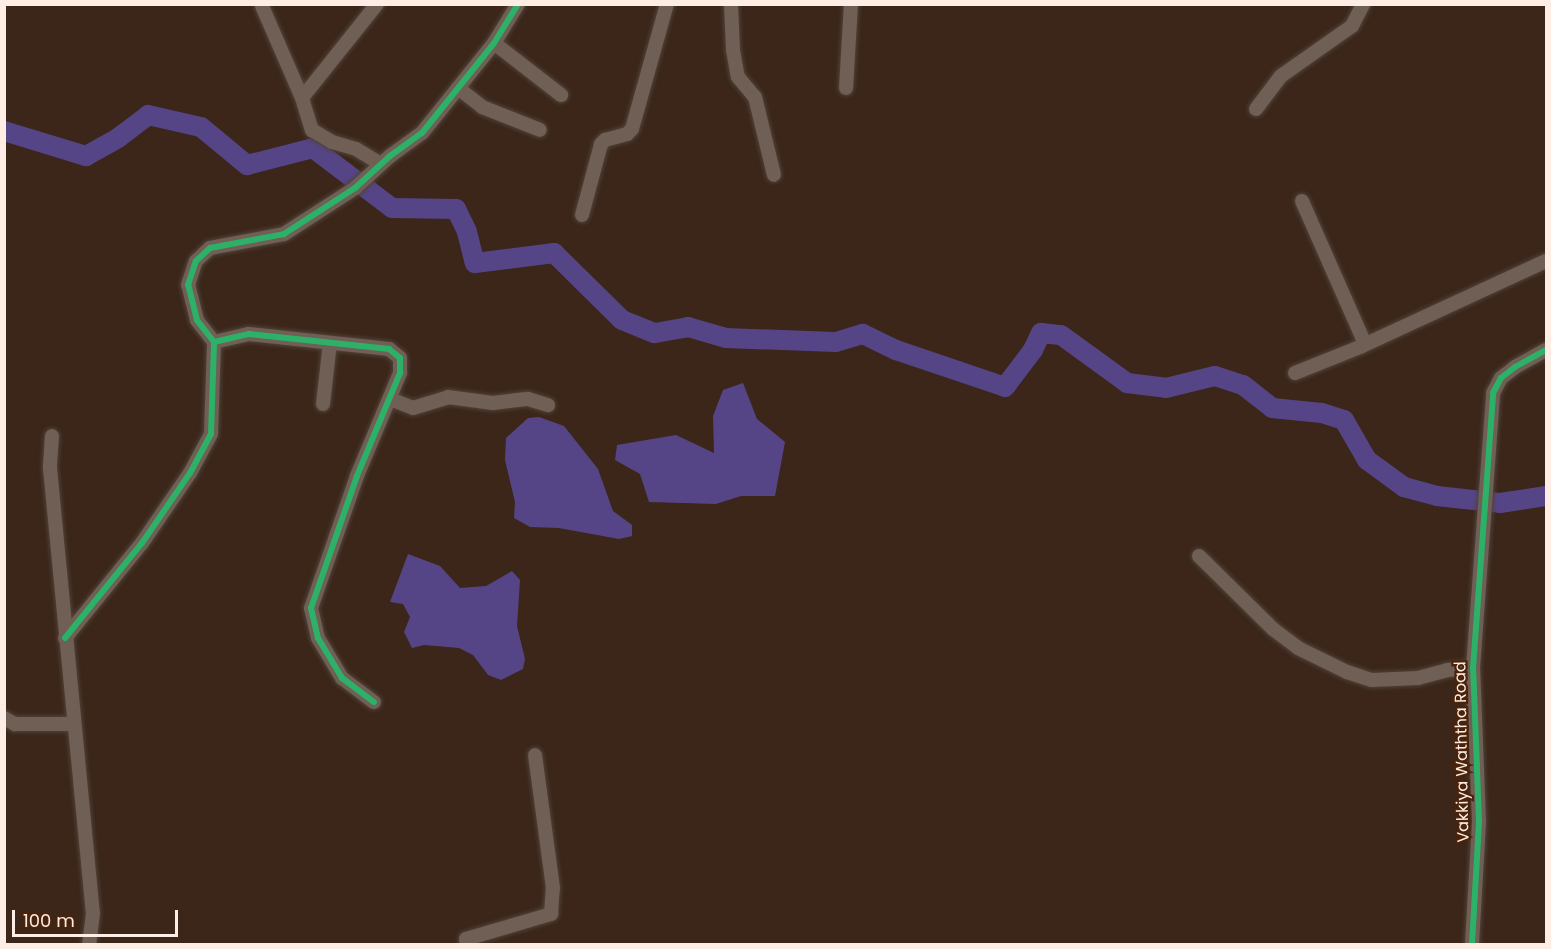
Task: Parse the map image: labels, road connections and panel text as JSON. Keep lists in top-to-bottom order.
{
  "streets": {
    "street": ["Vakkiya Waththa Road"]
  },
  "scale_bar": "100 m"
}
